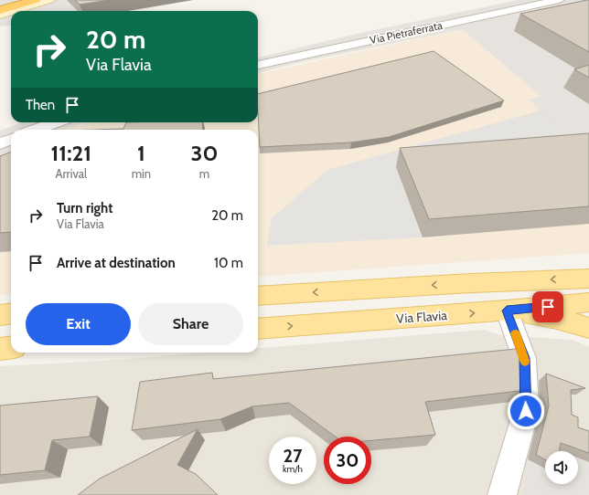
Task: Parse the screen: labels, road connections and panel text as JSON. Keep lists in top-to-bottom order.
{
  "streets": {
    "main road": ["Via Flavia"],
    "street": ["Via Pietraferrata"]
  },
  "page": {
    "turn": ["20 m", "Via Flavia"],
    "then": "Then",
    "eta": [
      "11:21",
      "Arrival",
      "1",
      "min",
      "30",
      "m"
    ],
    "list": [
      {
        "name": "Turn right",
        "note": "Via Flavia",
        "value": "20 m"
      },
      {
        "name": "Arrive at destination",
        "value": "10 m"
      }
    ],
    "buttons": ["Exit", "Share"],
    "speed": "27 km/h",
    "limit": "30"
  }
}
